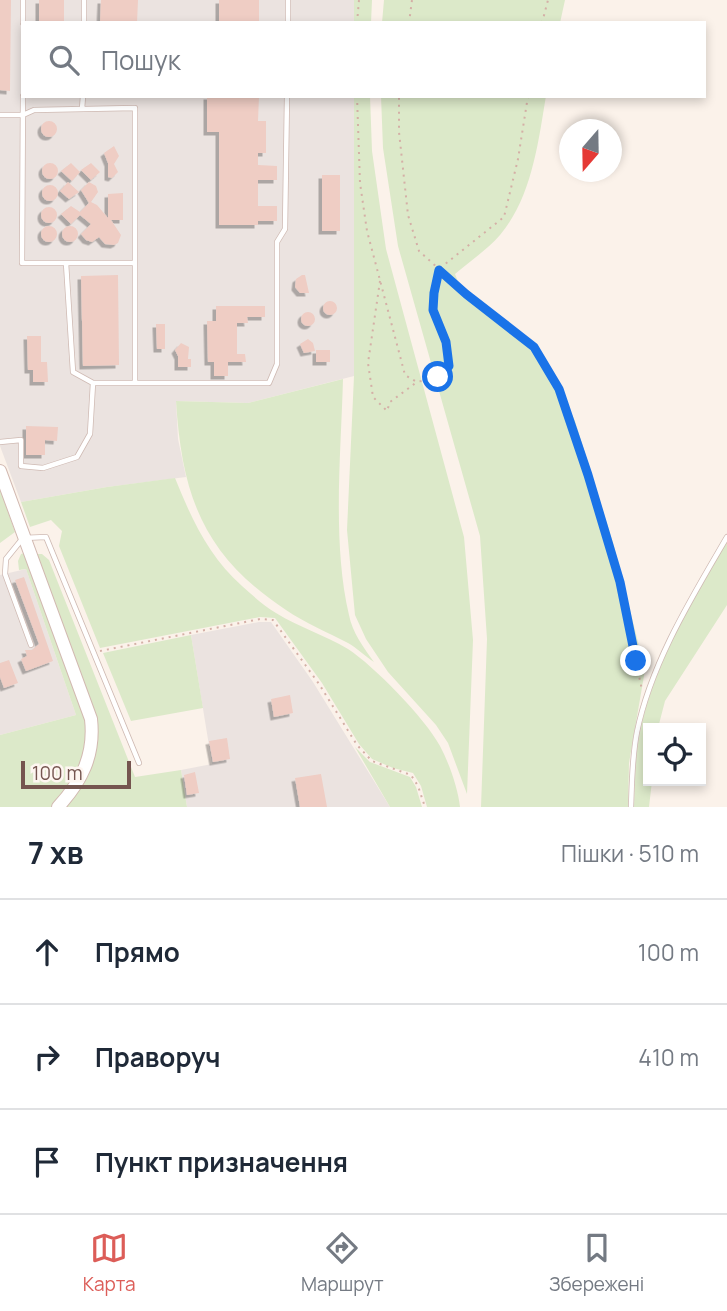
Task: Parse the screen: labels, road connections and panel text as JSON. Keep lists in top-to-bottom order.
{
  "scale_bar": "100 m",
  "north": "bottom",
  "page": {
    "search": "Пошук",
    "scale": "100 m",
    "heading": ["7 хв", "Пішки · 510 m"],
    "list": [
      ["Прямо", "100 m"],
      ["Праворуч", "410 m"],
      "Пункт призначення"
    ],
    "nav": ["Карта", "Маршрут", "Збережені"]
  }
}
